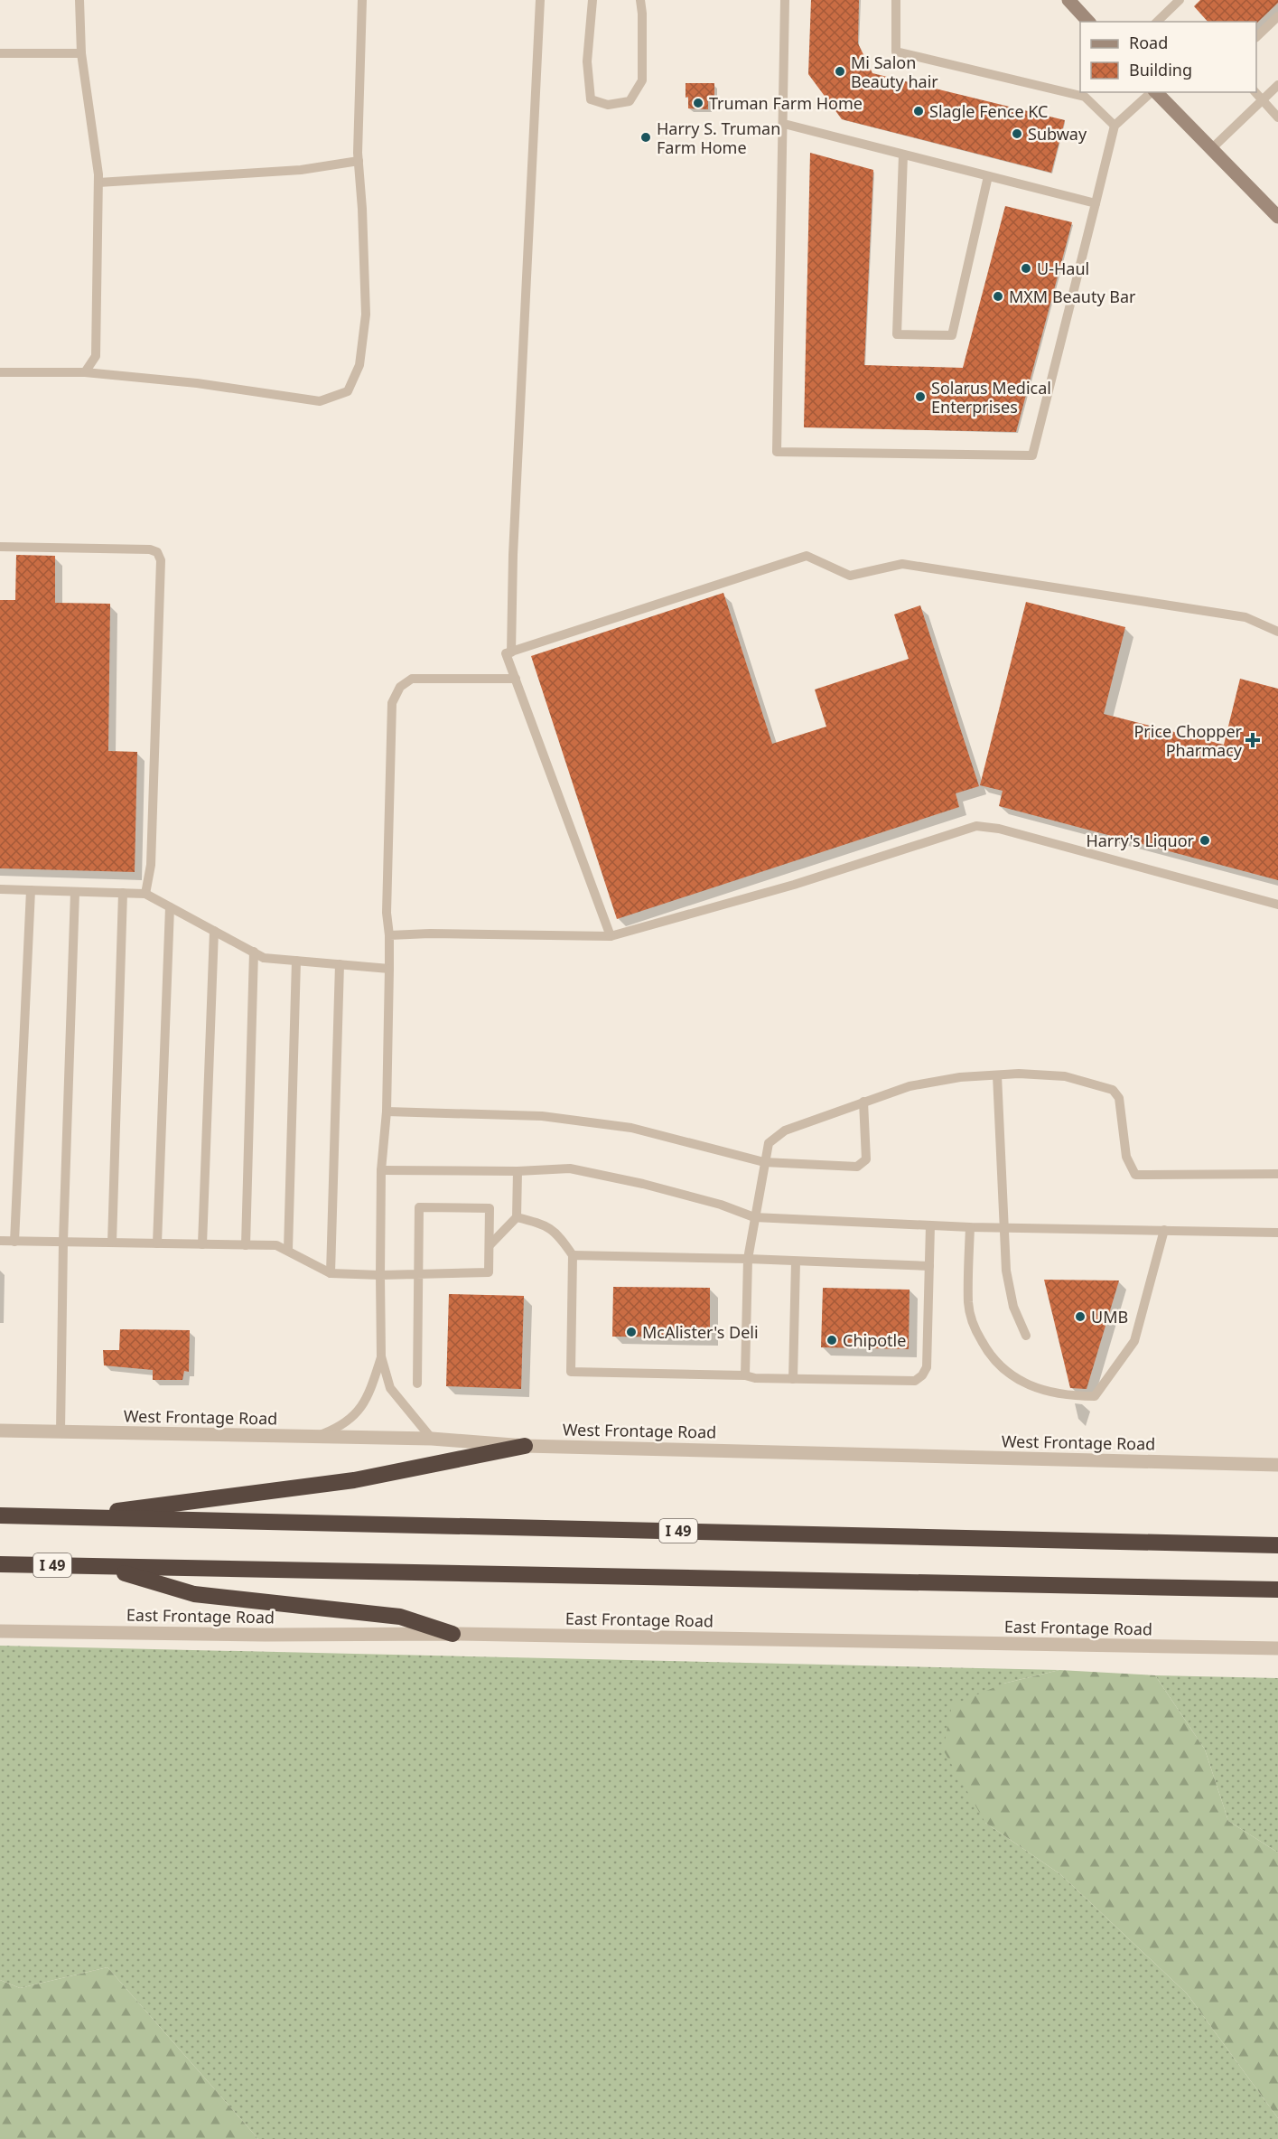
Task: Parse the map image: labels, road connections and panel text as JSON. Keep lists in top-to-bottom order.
{
  "streets": {
    "highway": ["I 49"],
    "street": ["West Frontage Road", "East Frontage Road"]
  },
  "places": {
    "other": [
      "Mi Salon Beauty hair",
      "Truman Farm Home",
      "Slagle Fence KC",
      "Subway",
      "Harry S. Truman Farm Home",
      "U-Haul",
      "MXM Beauty Bar",
      "Solarus Medical Enterprises",
      "Harry's Liquor",
      "UMB",
      "McAlister's Deli",
      "Chipotle"
    ],
    "health": ["Price Chopper Pharmacy"]
  },
  "legend": ["Road", "Building"]
}
